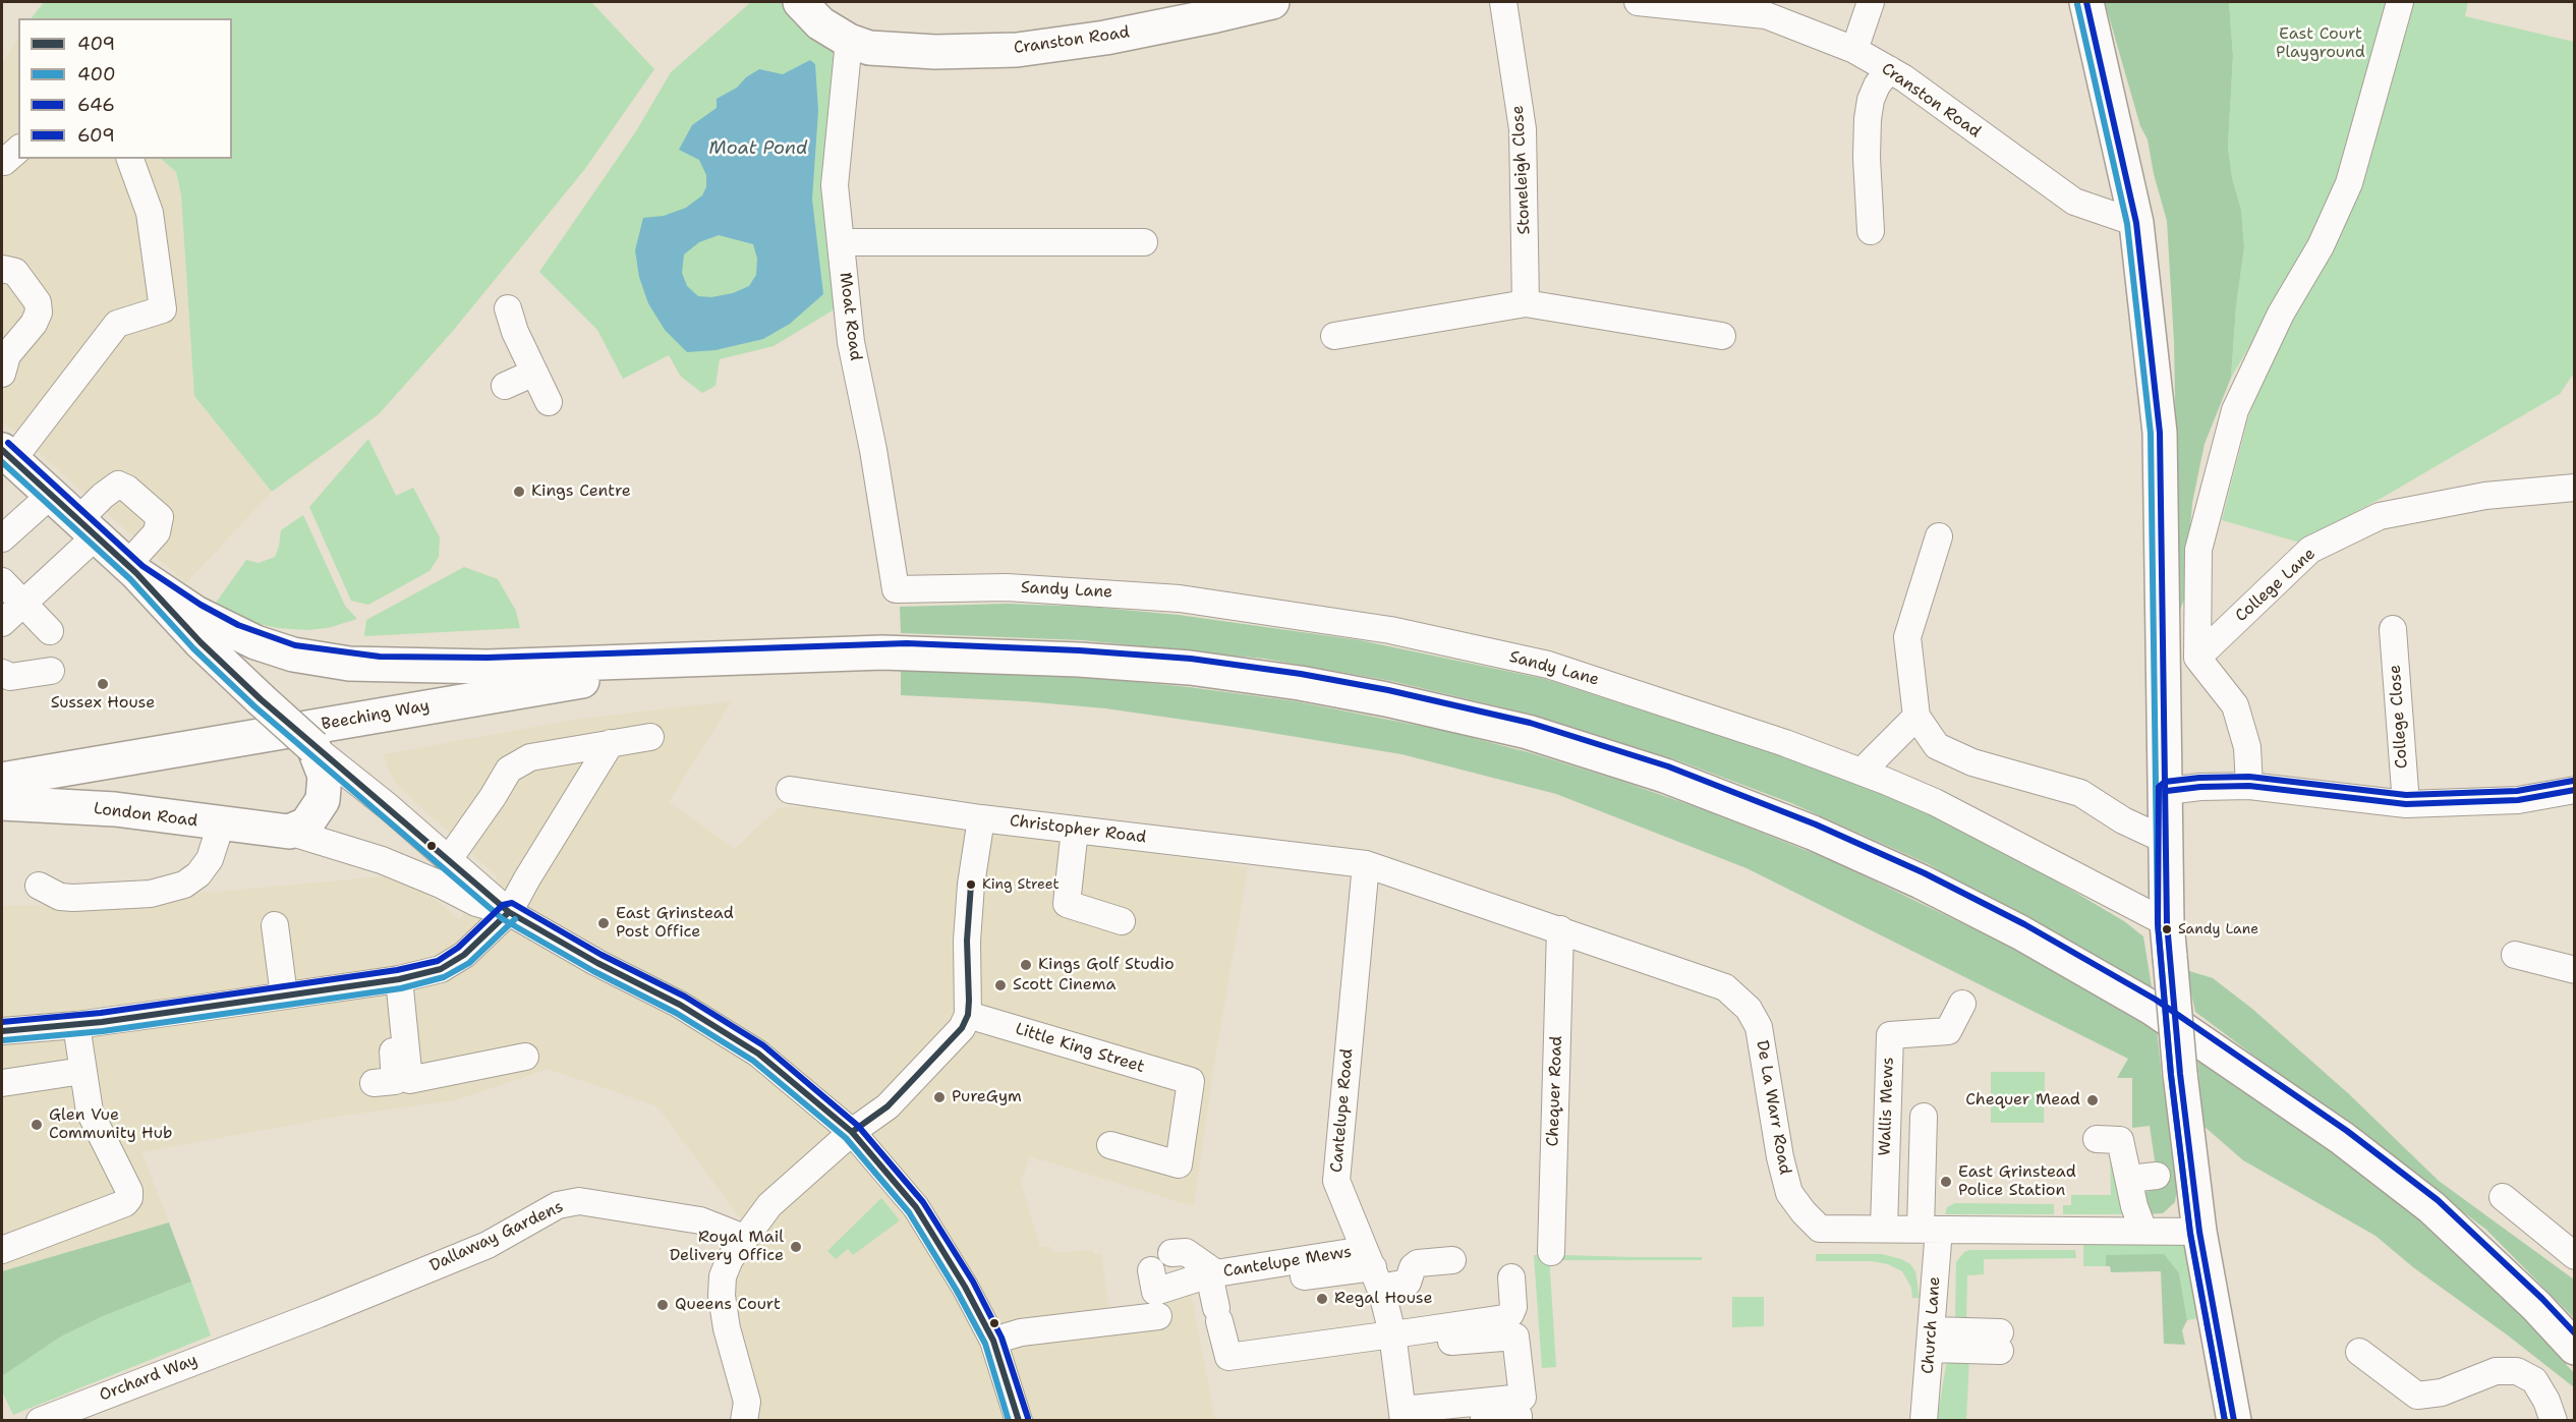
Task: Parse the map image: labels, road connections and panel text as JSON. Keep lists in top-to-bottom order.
{
  "streets": {
    "main road": ["Cranston Road", "Beeching Way", "London Road"],
    "street": [
      "Stoneleigh Close",
      "Moat Road",
      "College Lane",
      "Sandy Lane",
      "College Close",
      "Christopher Road",
      "Little King Street",
      "Chequer Road",
      "Wallis Mews",
      "De La Warr Road",
      "Cantelupe Road",
      "Dallaway Gardens",
      "Cantelupe Mews",
      "Church Lane",
      "Orchard Way"
    ]
  },
  "crossings": [
    ["Cranston Road", "Moat Road"],
    ["Moat Road", "Sandy Lane"],
    ["Beeching Way", "London Road"],
    ["Christopher Road", "De La Warr Road"],
    ["Christopher Road", "Cantelupe Road"],
    ["Chequer Road", "De La Warr Road"],
    ["Wallis Mews", "De La Warr Road"],
    ["De La Warr Road", "Cantelupe Road"],
    ["De La Warr Road", "Church Lane"],
    ["Cantelupe Road", "Cantelupe Mews"],
    ["Dallaway Gardens", "Orchard Way"]
  ],
  "water": ["Moat Pond"],
  "parks": ["East Court Playground"],
  "places": [
    "Kings Centre",
    "Sussex House",
    "King Street",
    "East Grinstead Post Office",
    "Sandy Lane",
    "Kings Golf Studio",
    "Scott Cinema",
    "PureGym",
    "Chequer Mead",
    "Glen Vue Community Hub",
    "East Grinstead Police Station",
    "Royal Mail Delivery Office",
    "Regal House",
    "Queens Court"
  ],
  "lines": [
    "transit line 609",
    "transit line 400",
    "transit line 646",
    "transit line 409"
  ],
  "legend": [
    "409",
    "400",
    "646",
    "609"
  ]
}
